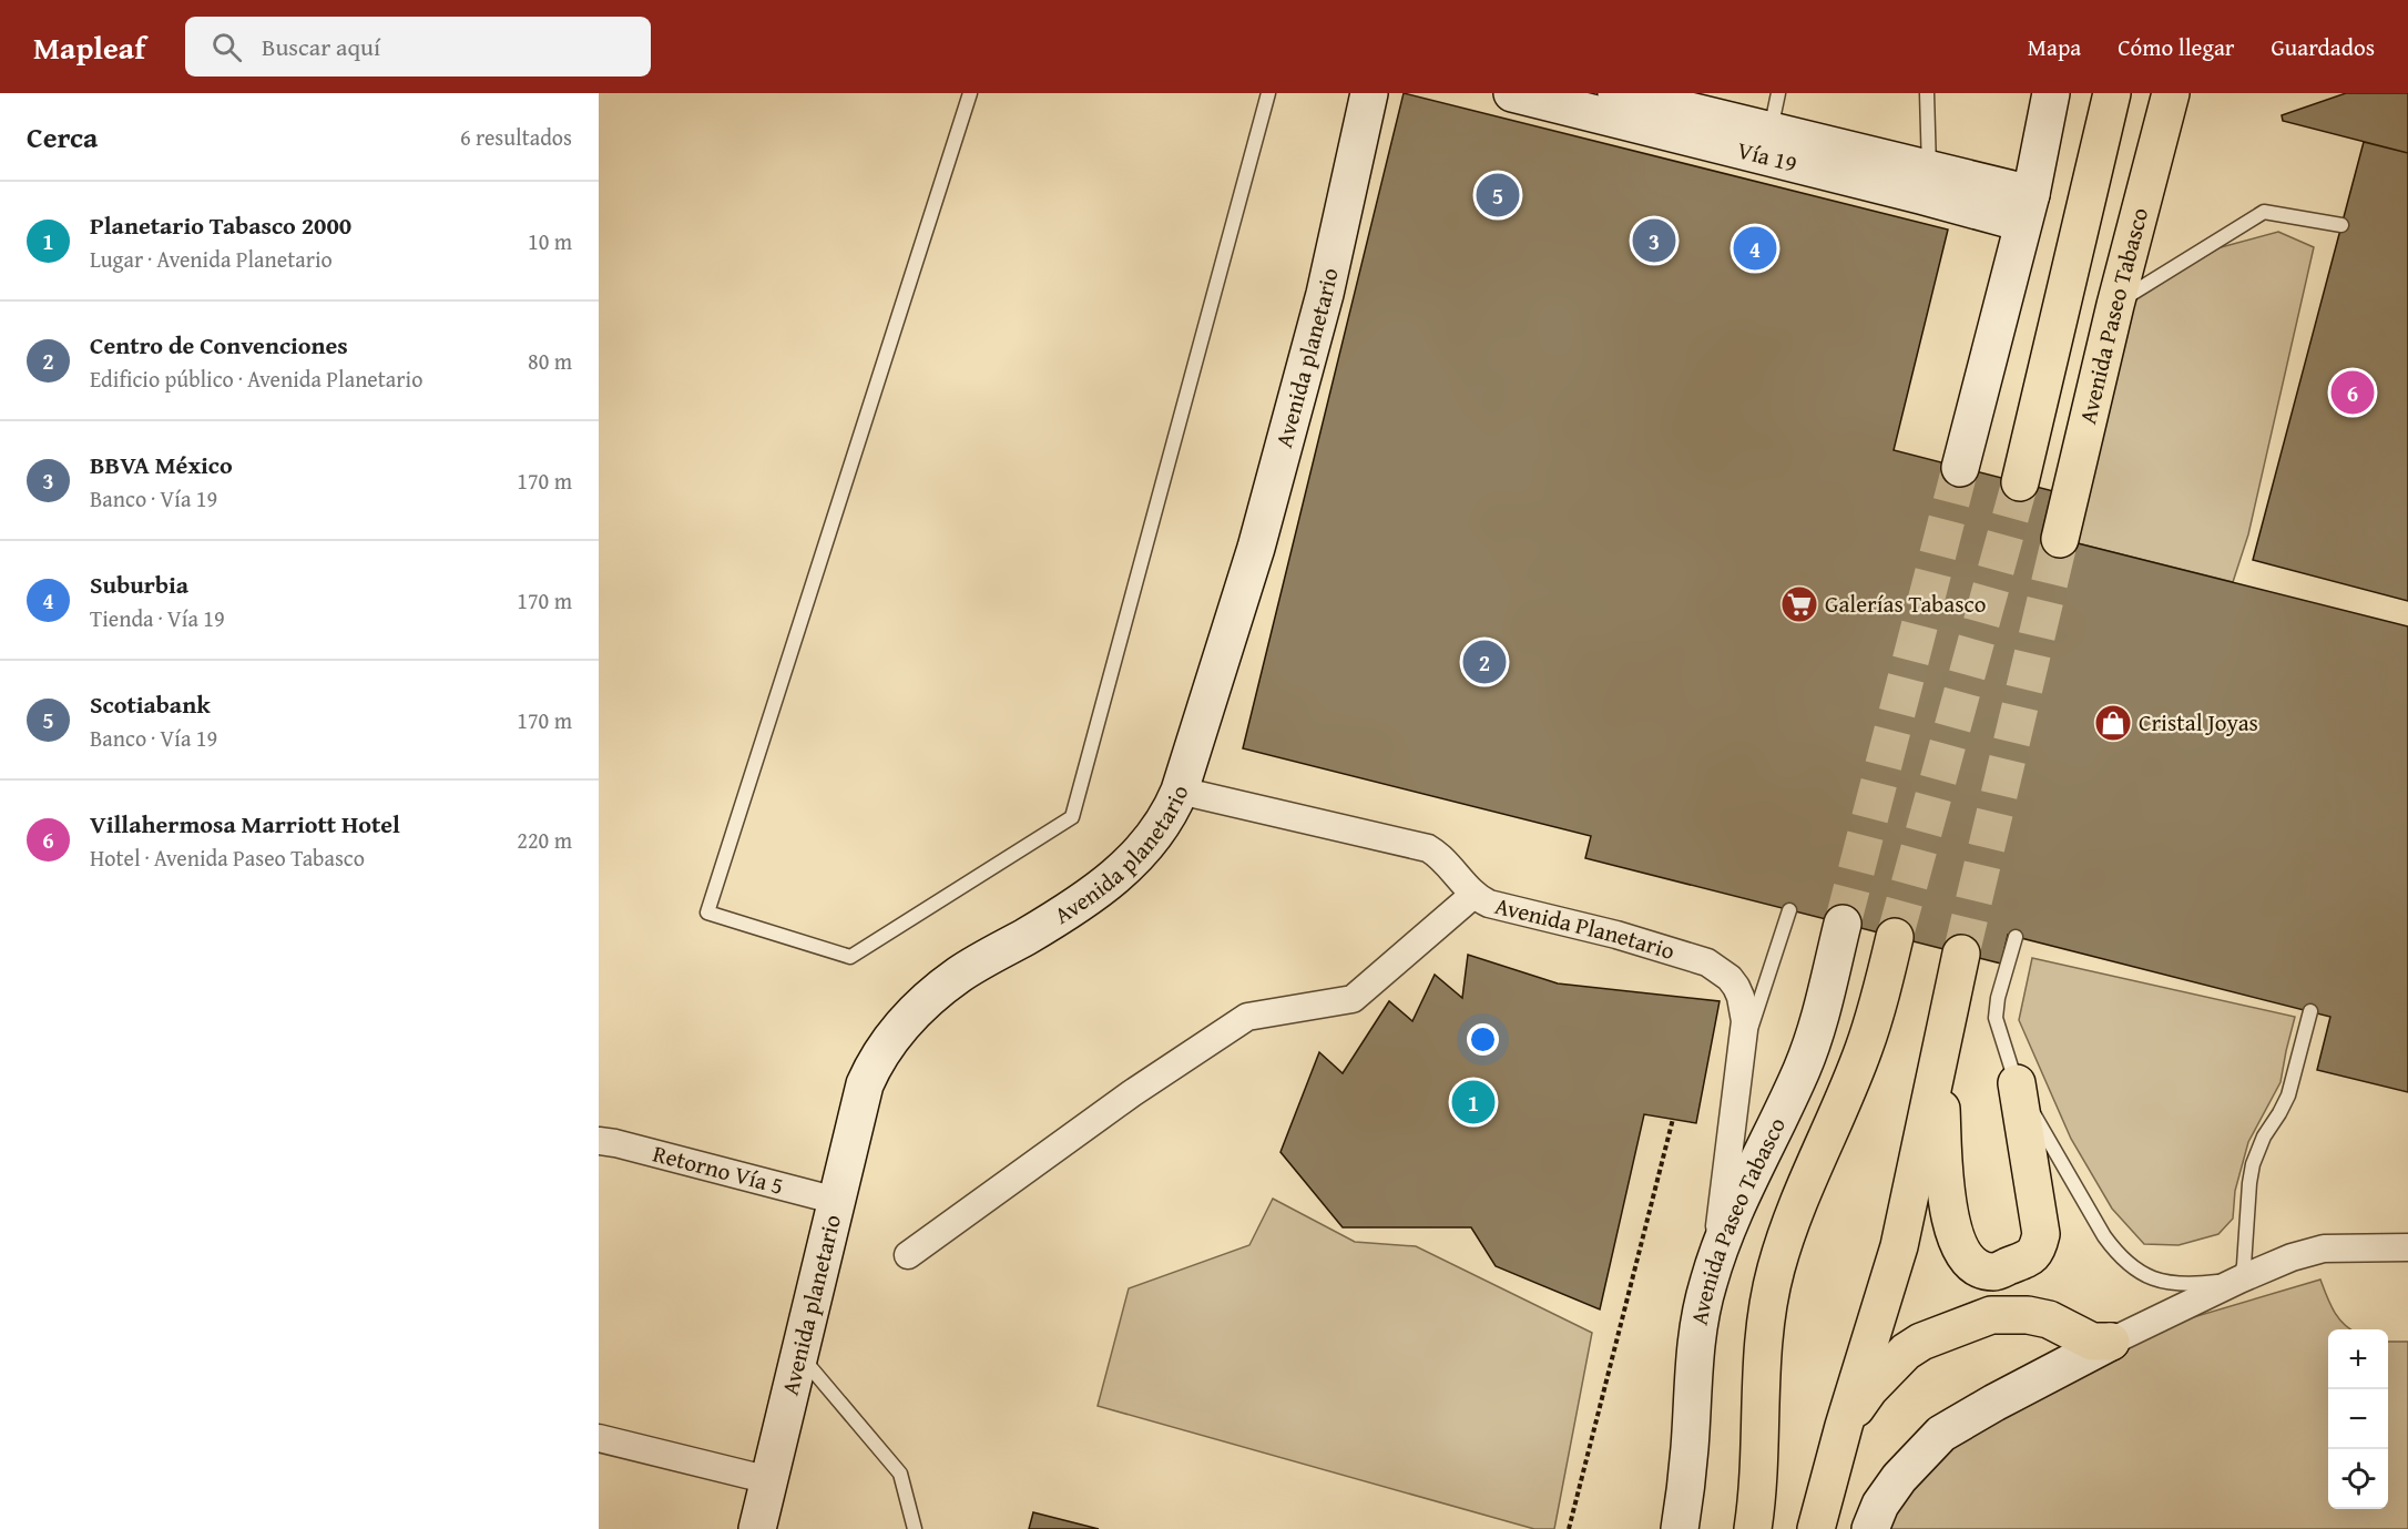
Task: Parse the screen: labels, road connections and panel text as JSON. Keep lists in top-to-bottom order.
{
  "streets": {
    "main road": ["Avenida Paseo Tabasco"],
    "street": [
      "Vía 19",
      "Avenida planetario",
      "Avenida Planetario",
      "Retorno Vía 5"
    ]
  },
  "crossings": [
    ["Avenida Paseo Tabasco", "Avenida Planetario"],
    ["Avenida planetario", "Avenida Planetario"],
    ["Avenida planetario", "Retorno Vía 5"]
  ],
  "places": {
    "supermarket": ["Galerías Tabasco"],
    "shop": ["Cristal Joyas"]
  },
  "page": {
    "header": "Mapleaf",
    "search": "Buscar aquí",
    "nav": ["Mapa", "Cómo llegar", "Guardados"],
    "heading": ["Cerca", "6 resultados"],
    "pins": [
      "5",
      "3",
      "4",
      "6",
      "2",
      "1"
    ],
    "list": [
      {
        "mark": "1",
        "name": "Planetario Tabasco 2000",
        "note": "Lugar · Avenida Planetario",
        "value": "10 m"
      },
      {
        "mark": "2",
        "name": "Centro de Convenciones",
        "note": "Edificio público · Avenida Planetario",
        "value": "80 m"
      },
      {
        "mark": "3",
        "name": "BBVA México",
        "note": "Banco · Vía 19",
        "value": "170 m"
      },
      {
        "mark": "4",
        "name": "Suburbia",
        "note": "Tienda · Vía 19",
        "value": "170 m"
      },
      {
        "mark": "5",
        "name": "Scotiabank",
        "note": "Banco · Vía 19",
        "value": "170 m"
      },
      {
        "mark": "6",
        "name": "Villahermosa Marriott Hotel",
        "note": "Hotel · Avenida Paseo Tabasco",
        "value": "220 m"
      }
    ],
    "map_buttons": ["+", "−"]
  }
}
